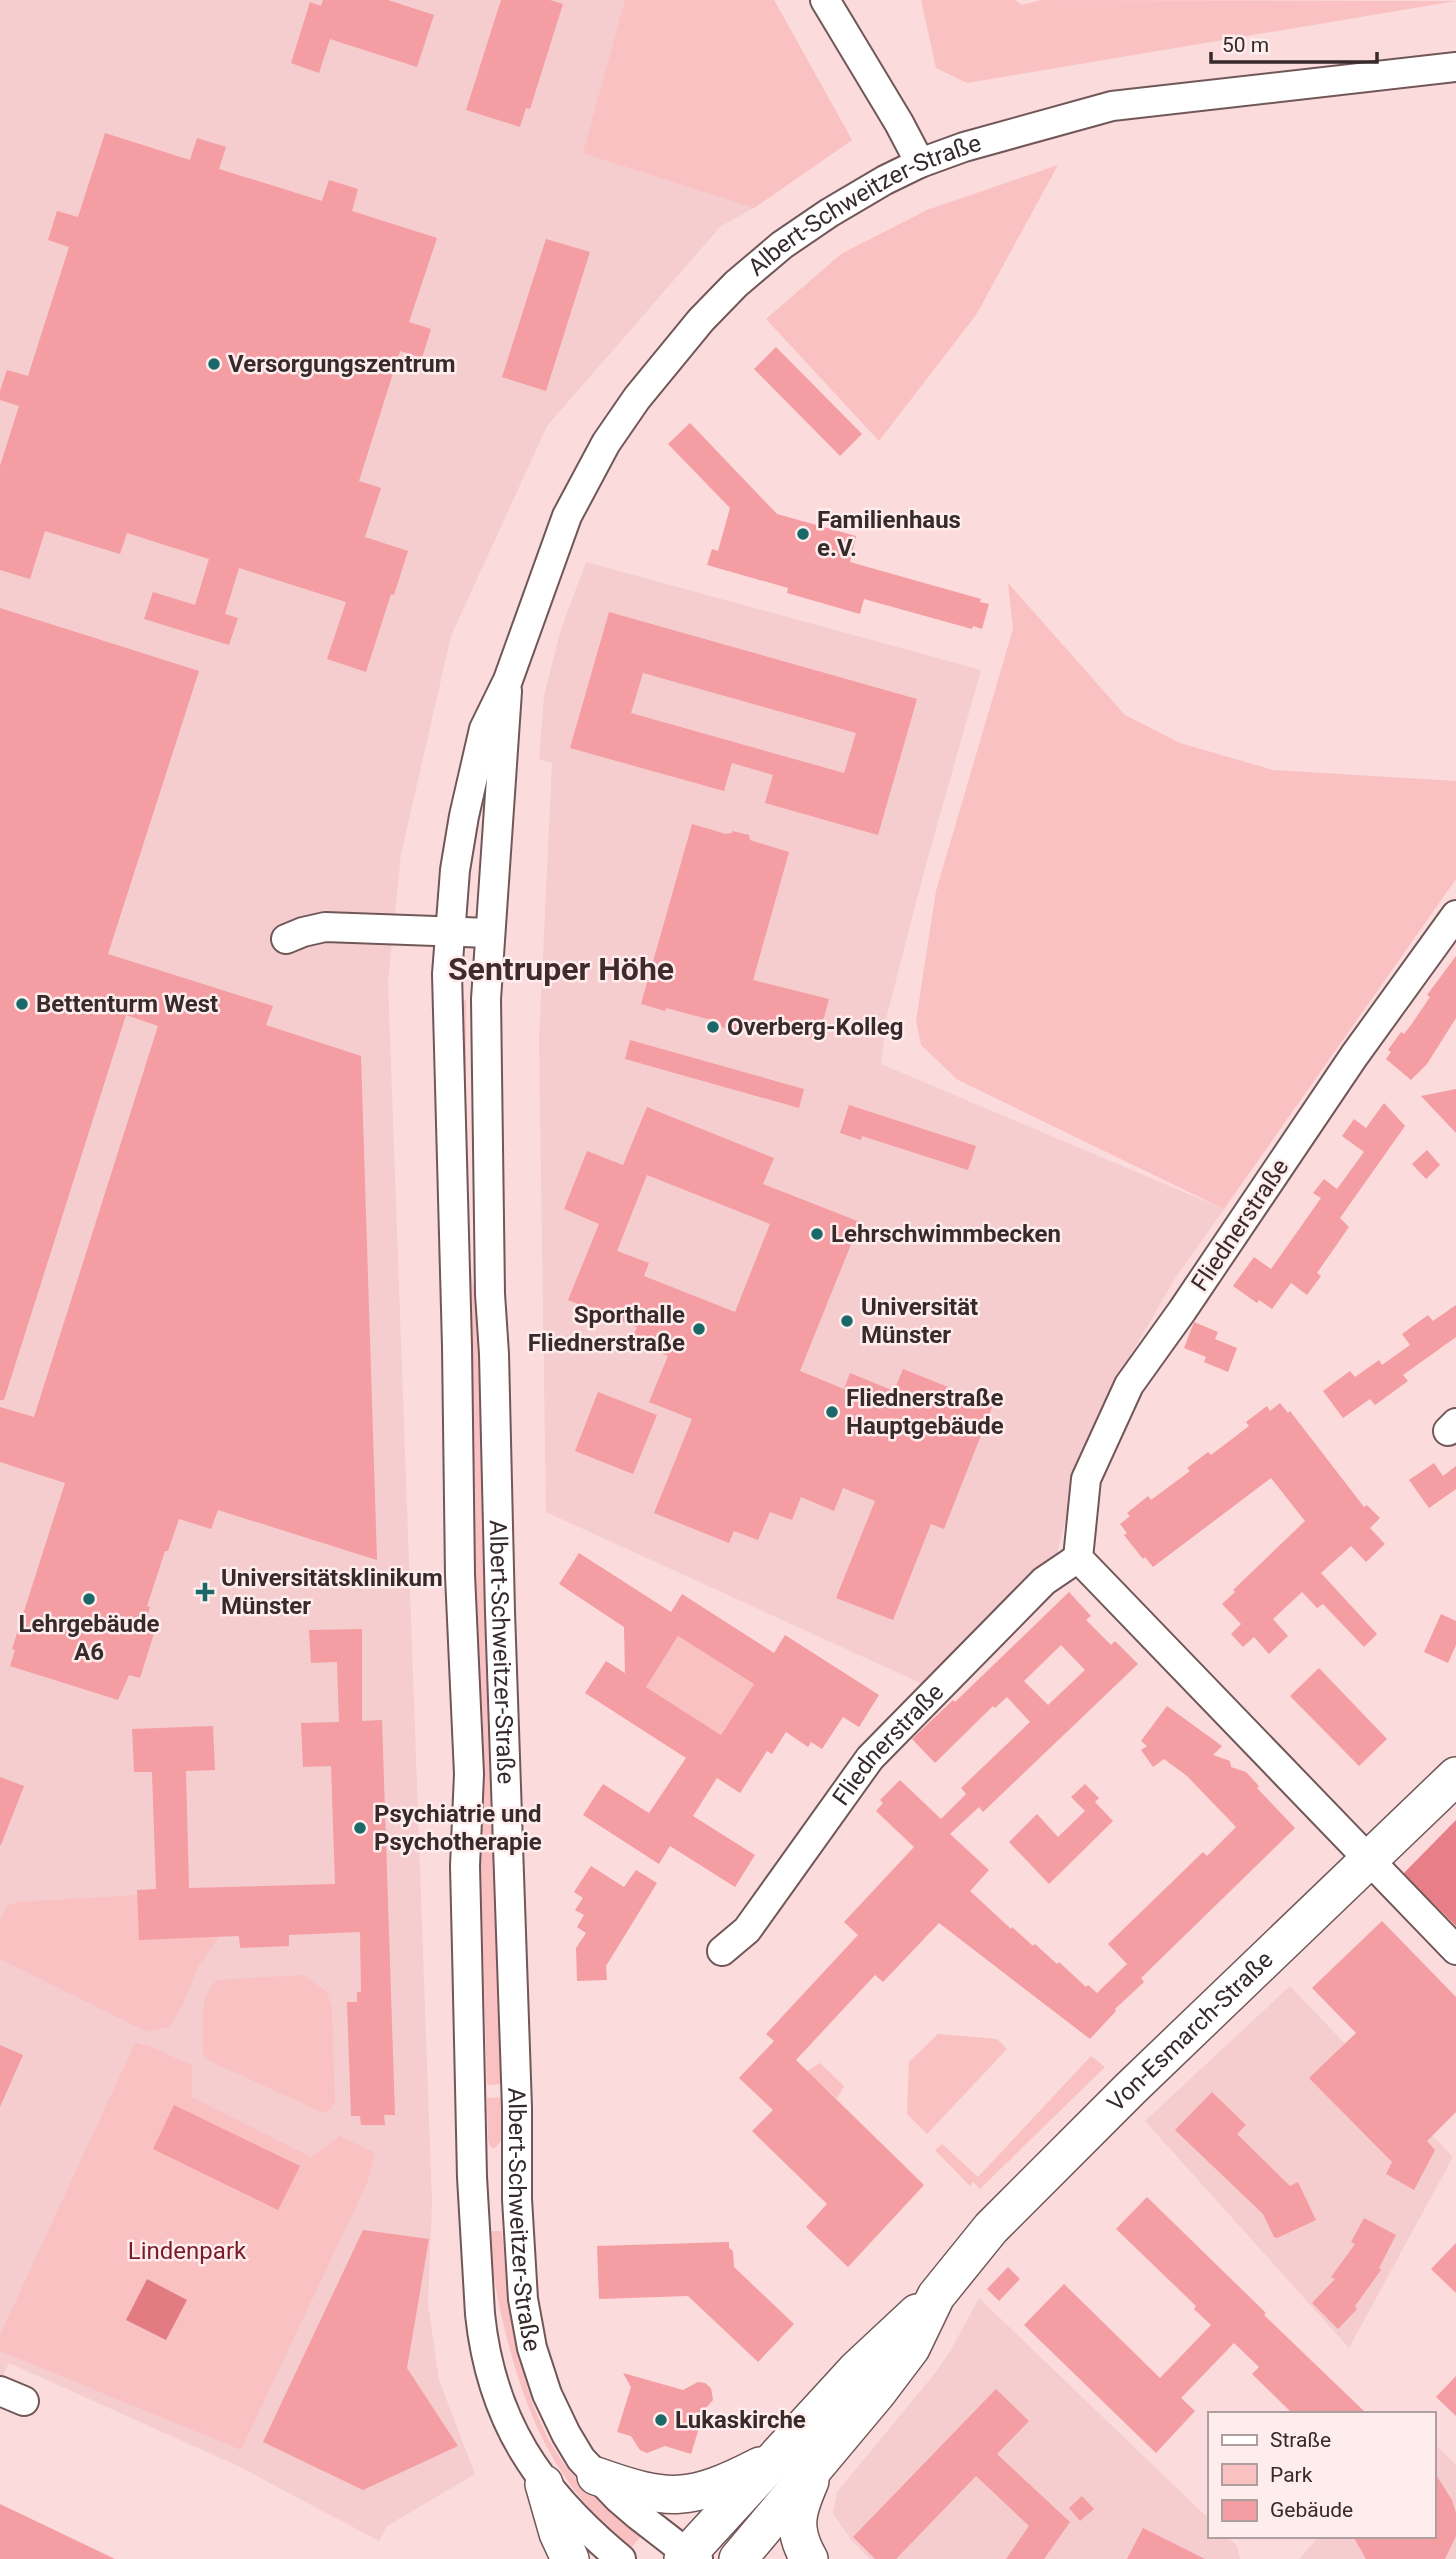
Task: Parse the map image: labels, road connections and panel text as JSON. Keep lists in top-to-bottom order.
{
  "streets": {
    "main road": ["Von-Esmarch-Straße"],
    "street": ["Albert-Schweitzer-Straße", "Fliednerstraße"]
  },
  "crossings": [
    ["Albert-Schweitzer-Straße", "Von-Esmarch-Straße"]
  ],
  "districts": ["Sentruper Höhe"],
  "parks": ["Lindenpark"],
  "places": {
    "other": [
      "Versorgungszentrum",
      "Familienhaus e.V.",
      "Bettenturm West",
      "Overberg-Kolleg",
      "Lehrschwimmbecken",
      "Universität Münster",
      "Sporthalle Fliednerstraße",
      "Fliednerstraße Hauptgebäude",
      "Lehrgebäude A6",
      "Psychiatrie und Psychotherapie",
      "Lukaskirche"
    ],
    "health": ["Universitätsklinikum Münster"]
  },
  "legend": ["Straße", "Park", "Gebäude"],
  "scale_bar": "50 m"
}
